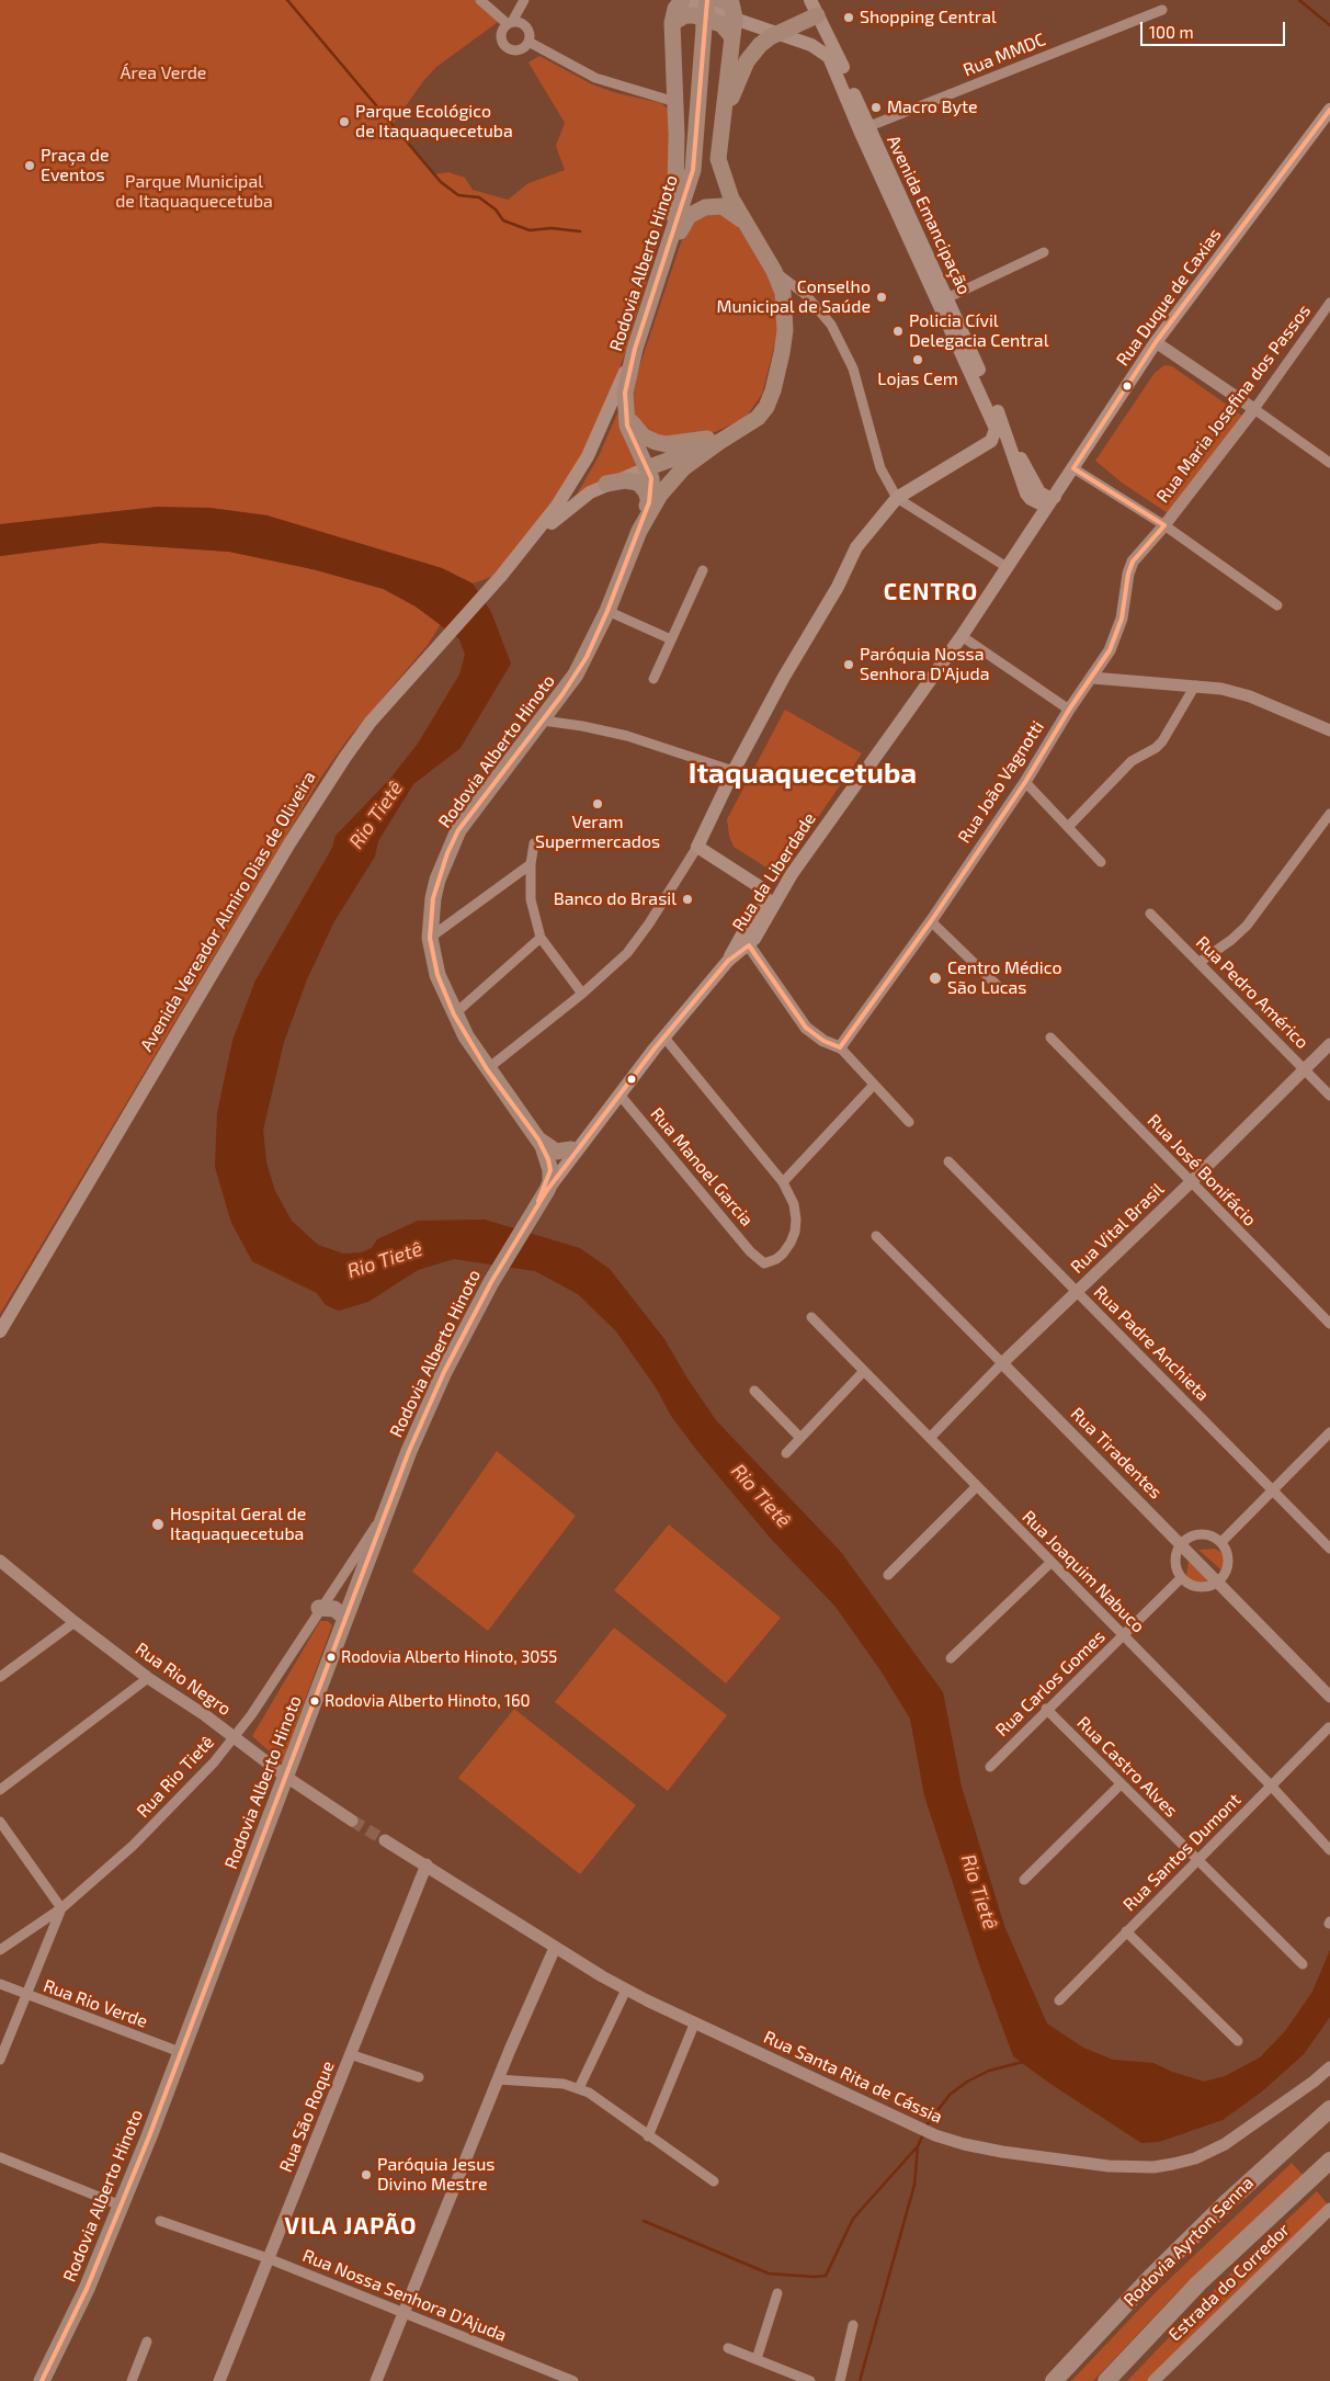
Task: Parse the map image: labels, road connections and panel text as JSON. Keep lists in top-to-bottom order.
{
  "streets": {
    "highway": ["Rodovia Ayrton Senna"],
    "main road": [
      "Avenida Emancipação",
      "Rodovia Alberto Hinoto",
      "Rua Duque de Caxias",
      "Rua da Liberdade",
      "Avenida Vereador Almiro Dias de Oliveira"
    ],
    "street": [
      "Rua MMDC",
      "Rua Maria Josefina dos Passos",
      "Rua João Vagnotti",
      "Rua Pedro Américo",
      "Rua Manoel Garcia",
      "Rua José Bonifácio",
      "Rua Vital Brasil",
      "Rua Padre Anchieta",
      "Rua Tiradentes",
      "Rua Joaquim Nabuco",
      "Rua Rio Negro",
      "Rua Carlos Gomes",
      "Rua Castro Alves",
      "Rua Rio Tietê",
      "Rua Santos Dumont",
      "Rua Rio Verde",
      "Rua Santa Rita de Cássia",
      "Rua São Roque",
      "Estrada do Corredor",
      "Rua Nossa Senhora D'Ajuda"
    ]
  },
  "crossings": [
    ["Rua MMDC", "Avenida Emancipação"],
    ["Rodovia Alberto Hinoto", "Rua da Liberdade"],
    ["Rodovia Alberto Hinoto", "Avenida Vereador Almiro Dias de Oliveira"],
    ["Rodovia Alberto Hinoto", "Rua Rio Negro"],
    ["Rodovia Alberto Hinoto", "Rua Rio Tietê"],
    ["Rodovia Alberto Hinoto", "Rua Rio Verde"],
    ["Rua Duque de Caxias", "Rua da Liberdade"],
    ["Rua Maria Josefina dos Passos", "Rua João Vagnotti"],
    ["Rua da Liberdade", "Rua Manoel Garcia"],
    ["Rua Pedro Américo", "Rua Vital Brasil"],
    ["Rua José Bonifácio", "Rua Vital Brasil"],
    ["Rua Vital Brasil", "Rua Padre Anchieta"],
    ["Rua Vital Brasil", "Rua Tiradentes"],
    ["Rua Vital Brasil", "Rua Joaquim Nabuco"],
    ["Rua Joaquim Nabuco", "Rua Carlos Gomes"],
    ["Rua Joaquim Nabuco", "Rua Santos Dumont"],
    ["Rua Rio Negro", "Rua Rio Tietê"],
    ["Rua Carlos Gomes", "Rua Castro Alves"],
    ["Rua Castro Alves", "Rua Santos Dumont"],
    ["Rua Santa Rita de Cássia", "Rua São Roque"],
    ["Rua São Roque", "Rua Nossa Senhora D'Ajuda"]
  ],
  "districts": ["CENTRO", "Itaquaquecetuba", "VILA JAPÃO"],
  "water": ["Rio Tietê"],
  "parks": ["Área Verde", "Parque Municipal de Itaquaquecetuba"],
  "places": [
    "Shopping Central",
    "Macro Byte",
    "Parque Ecológico de Itaquaquecetuba",
    "Praça de Eventos",
    "Conselho Municipal de Saúde",
    "Policia Cívil Delegacia Central",
    "Lojas Cem",
    "Paróquia Nossa Senhora D'Ajuda",
    "Veram Supermercados",
    "Banco do Brasil",
    "Centro Médico São Lucas",
    "Hospital Geral de Itaquaquecetuba",
    "Rodovia Alberto Hinoto, 3055",
    "Rodovia Alberto Hinoto, 160",
    "Paróquia Jesus Divino Mestre"
  ],
  "scale_bar": "100 m"
}
